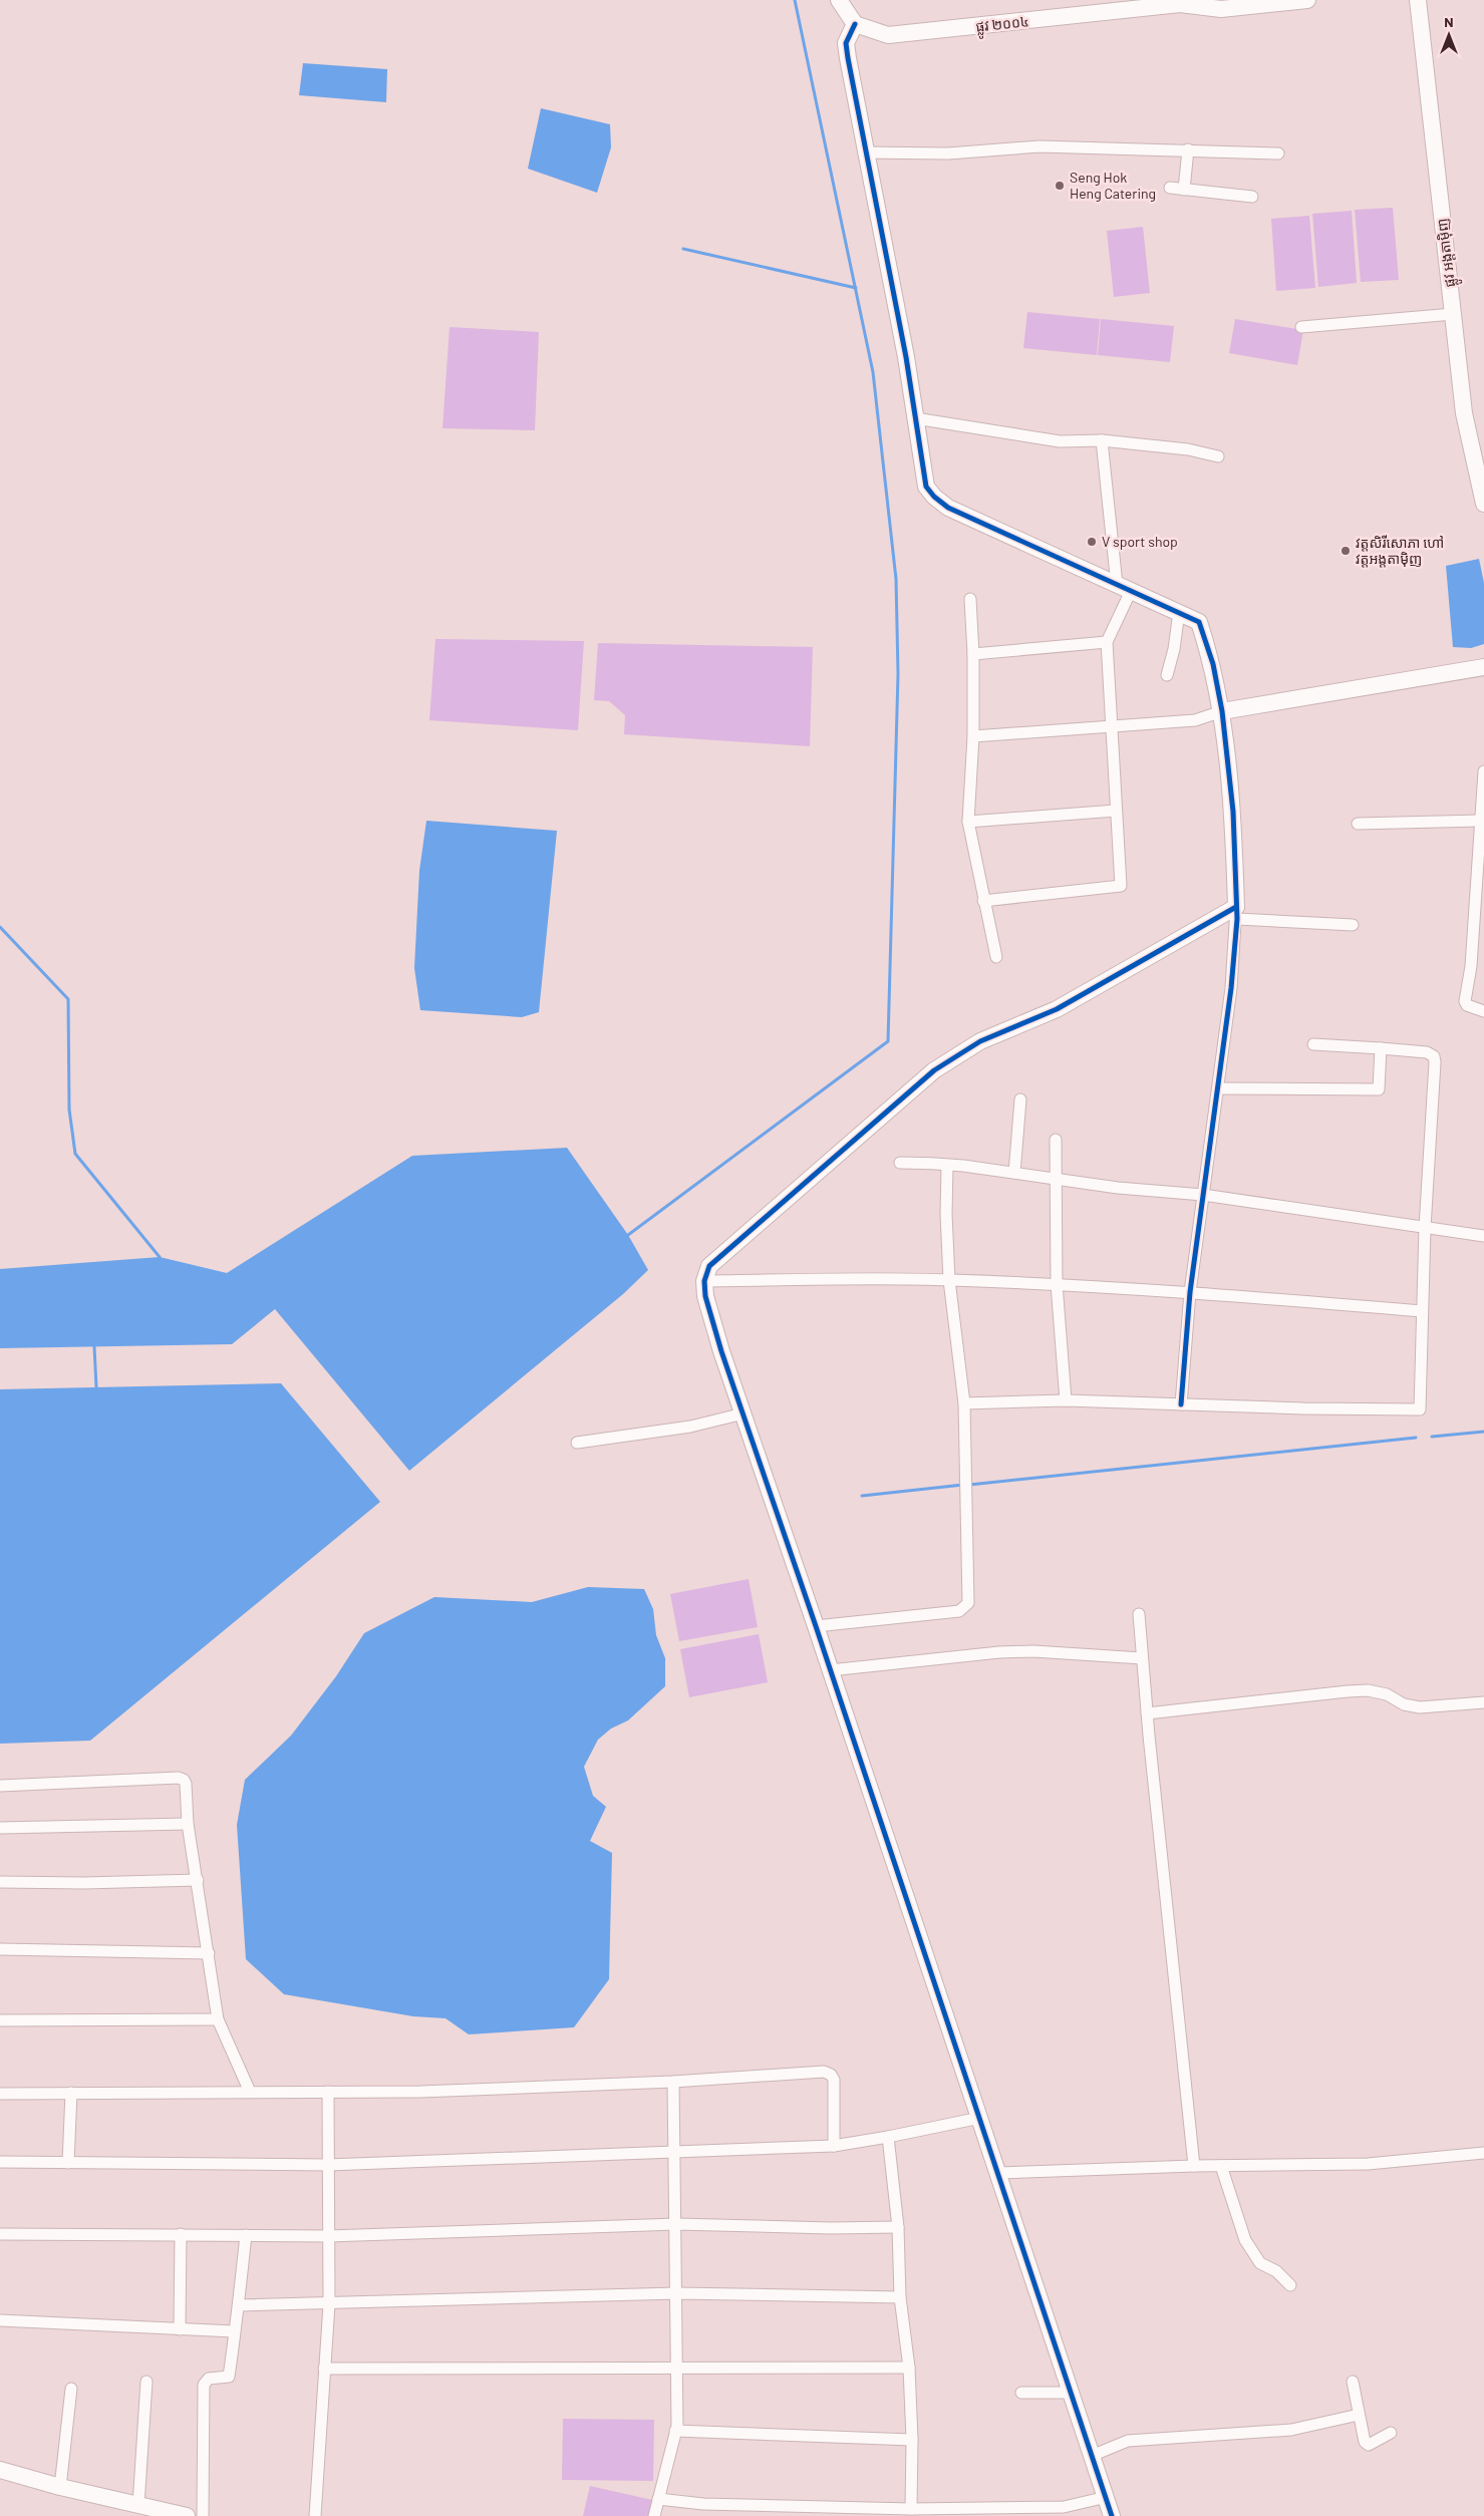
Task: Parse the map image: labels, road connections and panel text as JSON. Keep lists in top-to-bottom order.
{
  "streets": {
    "street": ["ផ្លូវ ២០០៤", "ផ្លូវ អង្តតាម៉ិញ"]
  },
  "places": ["Seng Hok Heng Catering", "V sport shop", "វត្តសិរីសោភា ហៅ វត្តអង្តតាម៉ិញ"],
  "north": "top"
}
